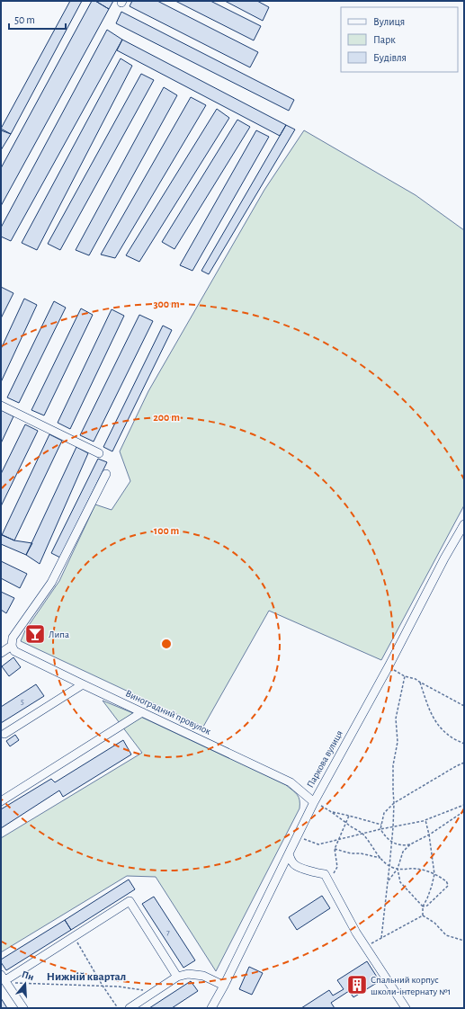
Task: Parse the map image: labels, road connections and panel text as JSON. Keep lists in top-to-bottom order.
{
  "streets": {
    "street": ["Виноградний провулок", "Паркова вулиця"]
  },
  "crossings": [
    ["Виноградний провулок", "Паркова вулиця"]
  ],
  "districts": ["Нижній квартал"],
  "places": {
    "bar": ["Липа"],
    "building": ["Спальний корпус школи-інтернату №1"]
  },
  "house_numbers": ["5", "7"],
  "legend": ["Вулиця", "Парк", "Будівля"],
  "scale_bar": "50 m",
  "north": "top",
  "rings": ["300 m", "200 m", "100 m"]
}
